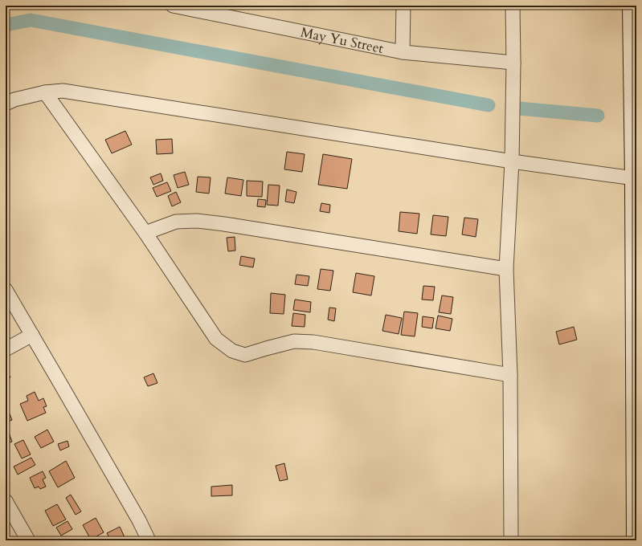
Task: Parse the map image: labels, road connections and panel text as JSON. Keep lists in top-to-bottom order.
{
  "streets": {
    "street": ["May Yu Street"]
  }
}
